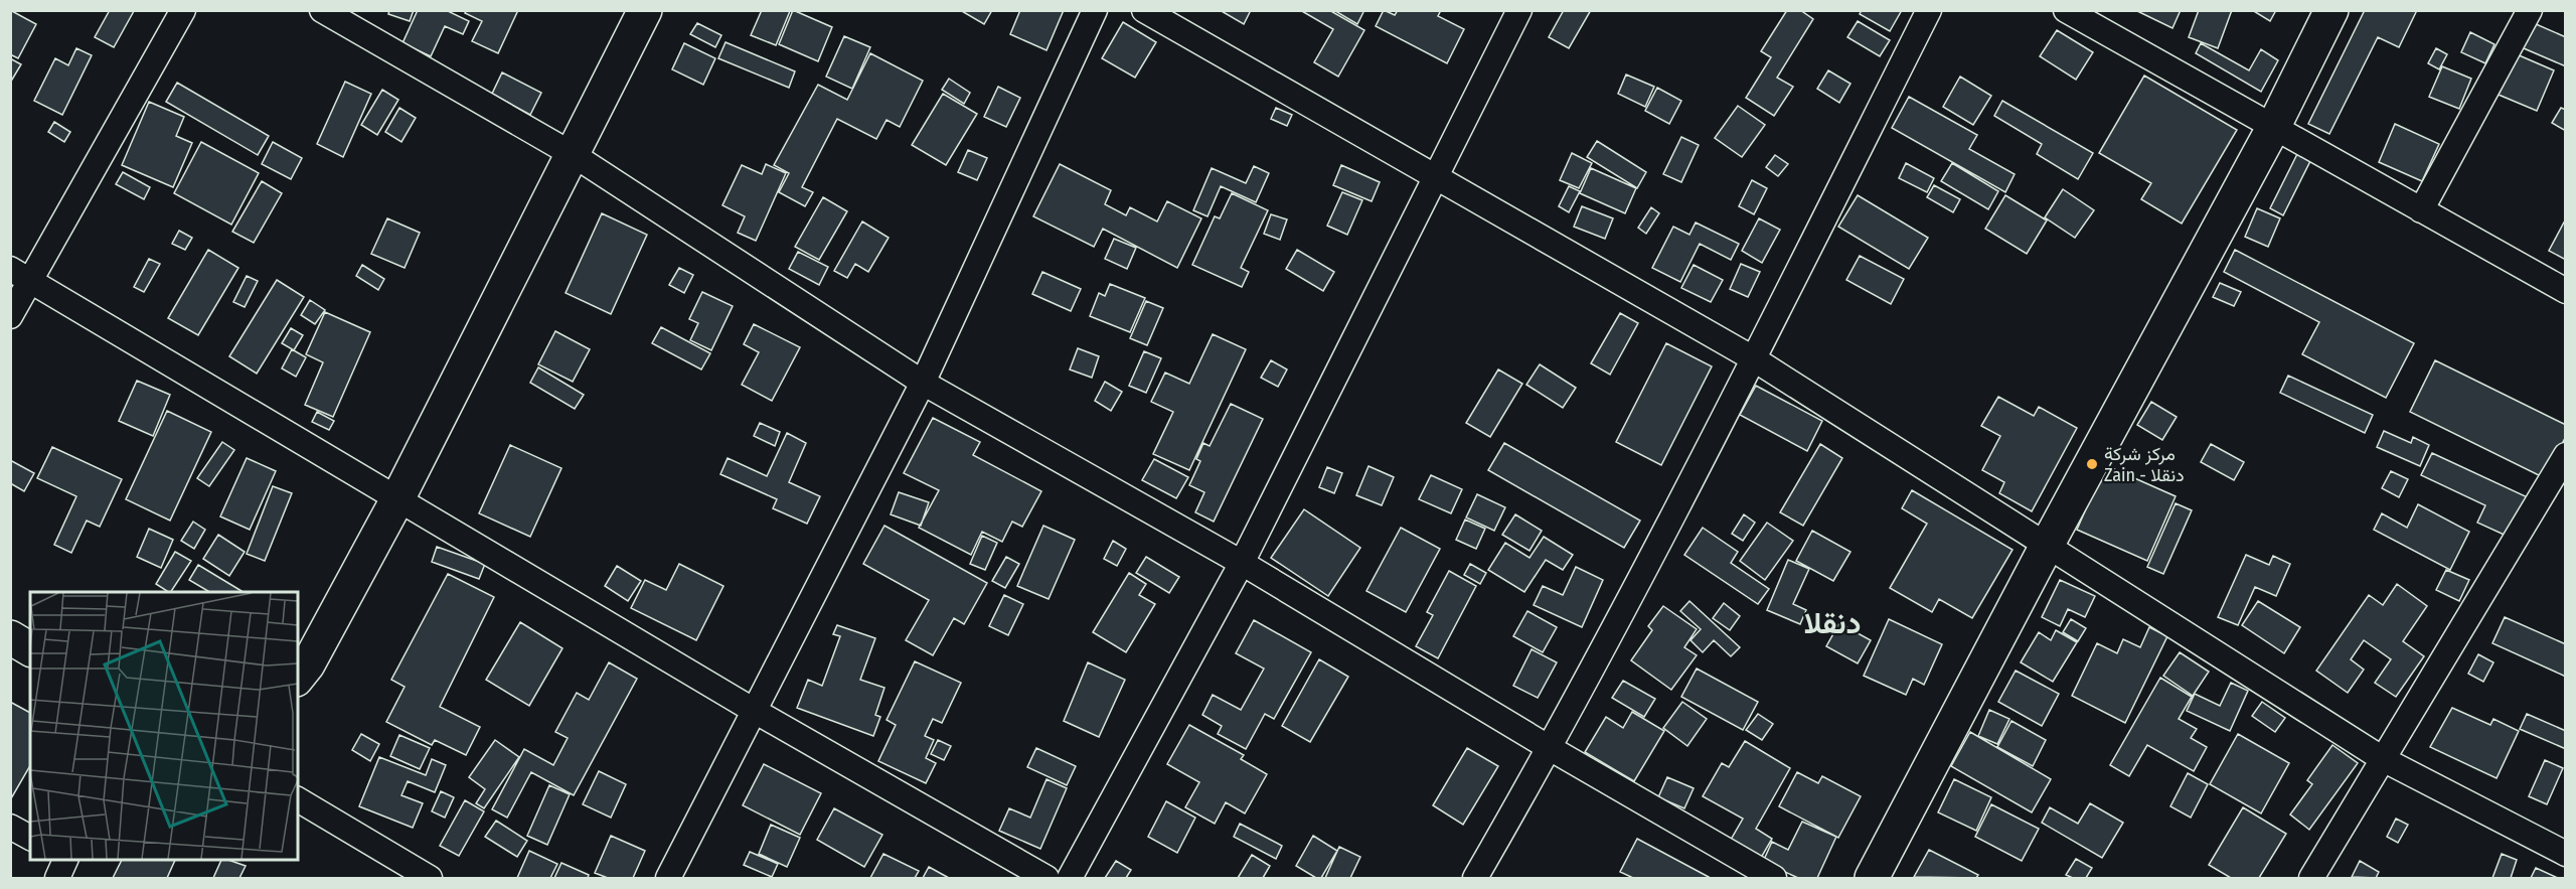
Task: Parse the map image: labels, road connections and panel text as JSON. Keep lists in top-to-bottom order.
{
  "districts": ["دنقلا"],
  "places": ["مركز شركة Zain - دنقلا"]
}
